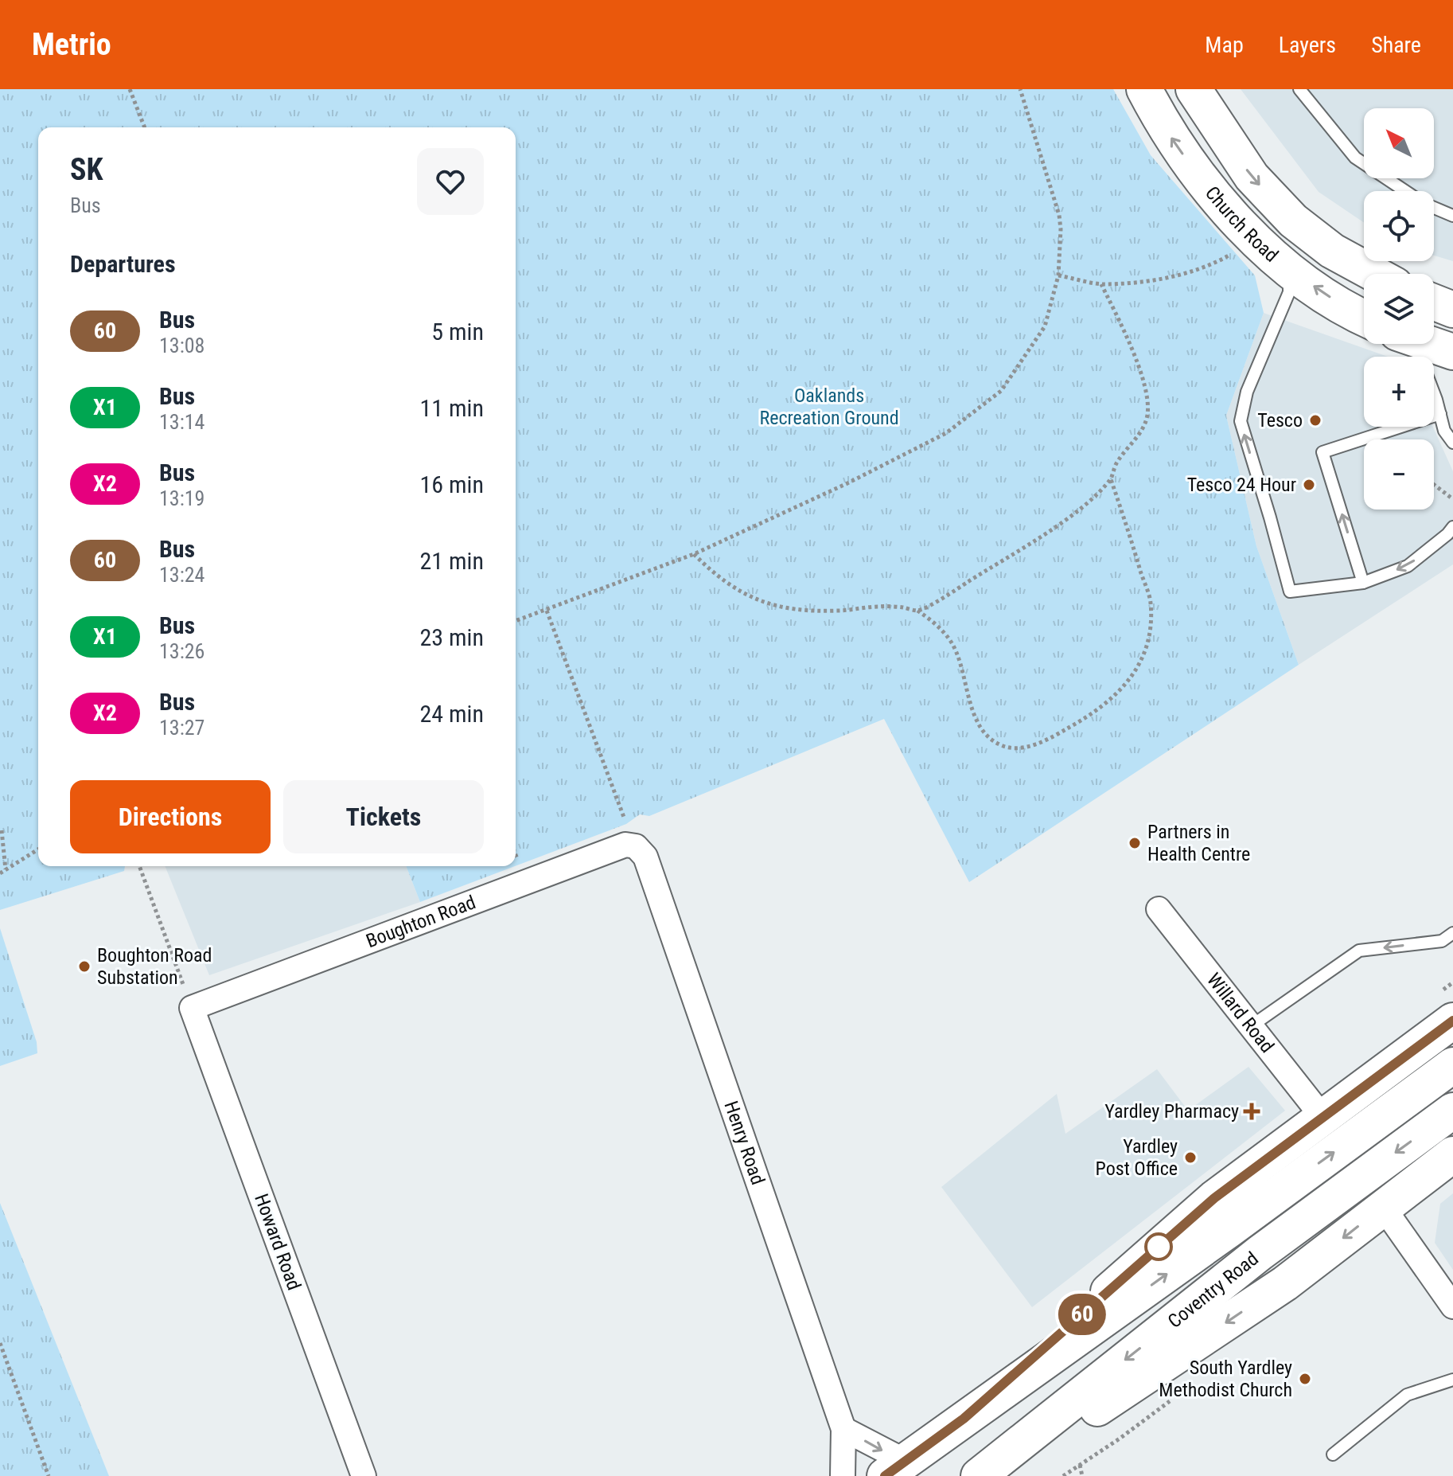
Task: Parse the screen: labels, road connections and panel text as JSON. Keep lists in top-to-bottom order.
{
  "streets": {
    "main road": ["Church Road", "Coventry Road"],
    "street": [
      "Boughton Road",
      "Willard Road",
      "Henry Road",
      "Howard Road"
    ]
  },
  "crossings": [
    ["Boughton Road", "Henry Road"],
    ["Boughton Road", "Howard Road"]
  ],
  "parks": ["Oaklands Recreation Ground"],
  "places": {
    "other": [
      "Tesco",
      "Tesco 24 Hour",
      "Partners in Health Centre",
      "Boughton Road Substation",
      "Yardley Post Office",
      "South Yardley Methodist Church"
    ],
    "health": ["Yardley Pharmacy"]
  },
  "lines": ["bus line 60"],
  "north": "top left",
  "page": {
    "header": "Metrio",
    "nav": ["Map", "Layers", "Share"],
    "on_map": "60",
    "map_buttons": ["+", "−"],
    "heading": [
      ["SK", "Bus"],
      "Departures"
    ],
    "list": [
      {
        "mark": "60",
        "name": "Bus",
        "note": "13:08",
        "value": "5 min"
      },
      {
        "mark": "X1",
        "name": "Bus",
        "note": "13:14",
        "value": "11 min"
      },
      {
        "mark": "X2",
        "name": "Bus",
        "note": "13:19",
        "value": "16 min"
      },
      {
        "mark": "60",
        "name": "Bus",
        "note": "13:24",
        "value": "21 min"
      },
      {
        "mark": "X1",
        "name": "Bus",
        "note": "13:26",
        "value": "23 min"
      },
      {
        "mark": "X2",
        "name": "Bus",
        "note": "13:27",
        "value": "24 min"
      }
    ],
    "buttons": ["Directions", "Tickets"]
  }
}
